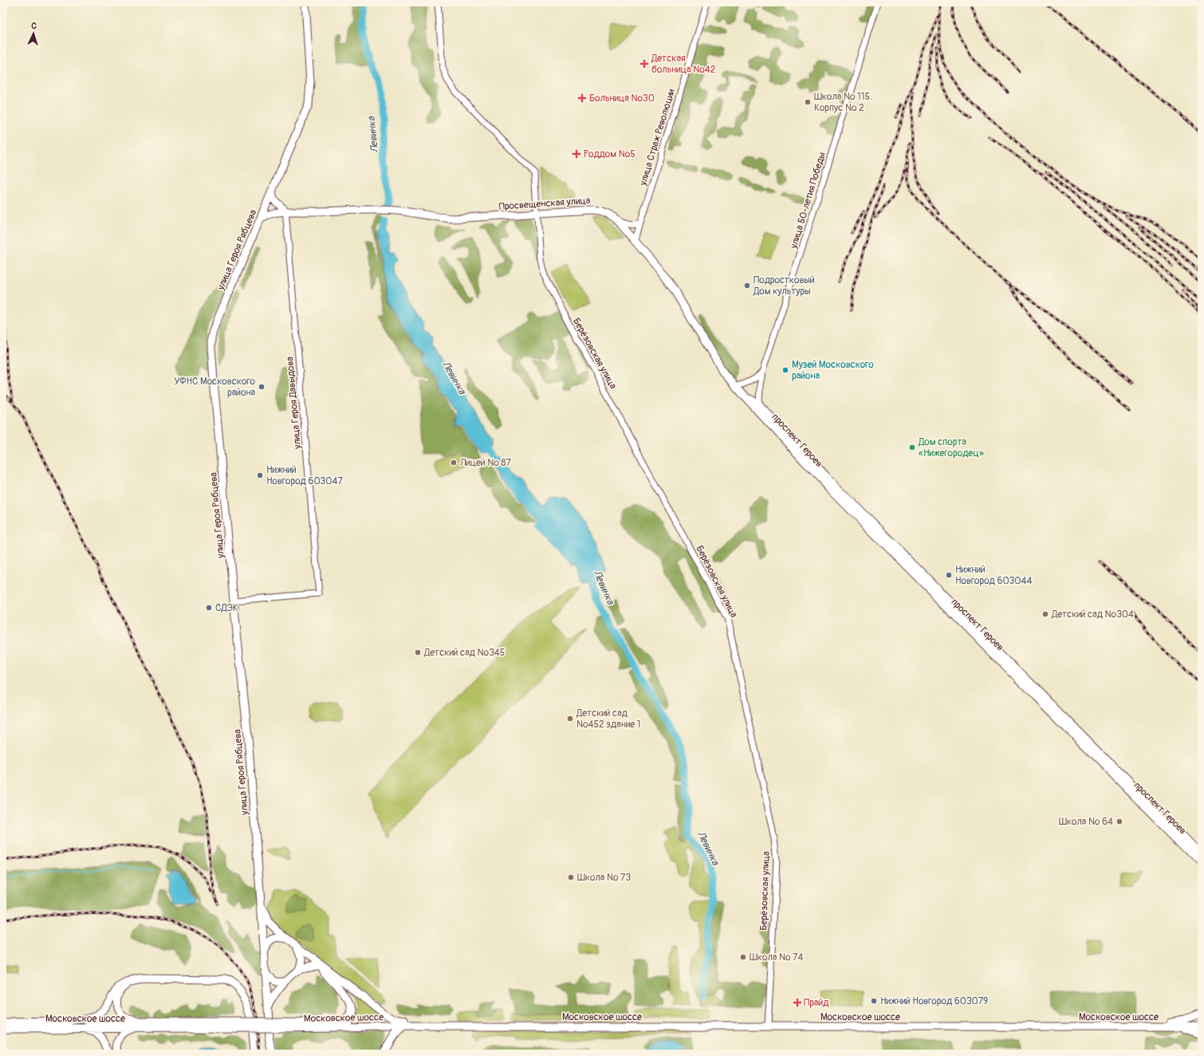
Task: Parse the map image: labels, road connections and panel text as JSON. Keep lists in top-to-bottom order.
{
  "streets": {
    "main road": [
      "Просвещенская улица",
      "улица Героя Рябцева",
      "проспект Героев",
      "Московское шоссе"
    ],
    "street": [
      "улица Страж Революции",
      "улица 50-летия Победы",
      "Берёзовская улица",
      "улица Героя Давыдова"
    ]
  },
  "crossings": [
    ["улица Страж Революции", "Просвещенская улица"],
    ["улица 50-летия Победы", "проспект Героев"],
    ["Просвещенская улица", "улица Героя Рябцева"],
    ["Просвещенская улица", "Берёзовская улица"],
    ["Просвещенская улица", "улица Героя Давыдова"],
    ["Просвещенская улица", "проспект Героев"],
    ["улица Героя Рябцева", "улица Героя Давыдова"],
    ["Берёзовская улица", "Московское шоссе"]
  ],
  "water": ["Левинка"],
  "places": {
    "health": [
      "Детская больница №42",
      "Больница №30",
      "Роддом №5",
      "Прайд"
    ],
    "other": [
      "Школа № 115. Корпус № 2",
      "Подростковый Дом культуры",
      "Музей Московского района",
      "УФНС Московского района",
      "Дом спорта «Нижегородец»",
      "Лицей № 87",
      "Нижний Новгород 603047",
      "Нижний Новгород 603044",
      "СДЭК",
      "Детский сад №304",
      "Детский сад №345",
      "Детский сад №452 здание 1",
      "Школа № 64",
      "Школа № 73",
      "Школа № 74",
      "Нижний Новгород 603079"
    ]
  },
  "north": "top"
}
